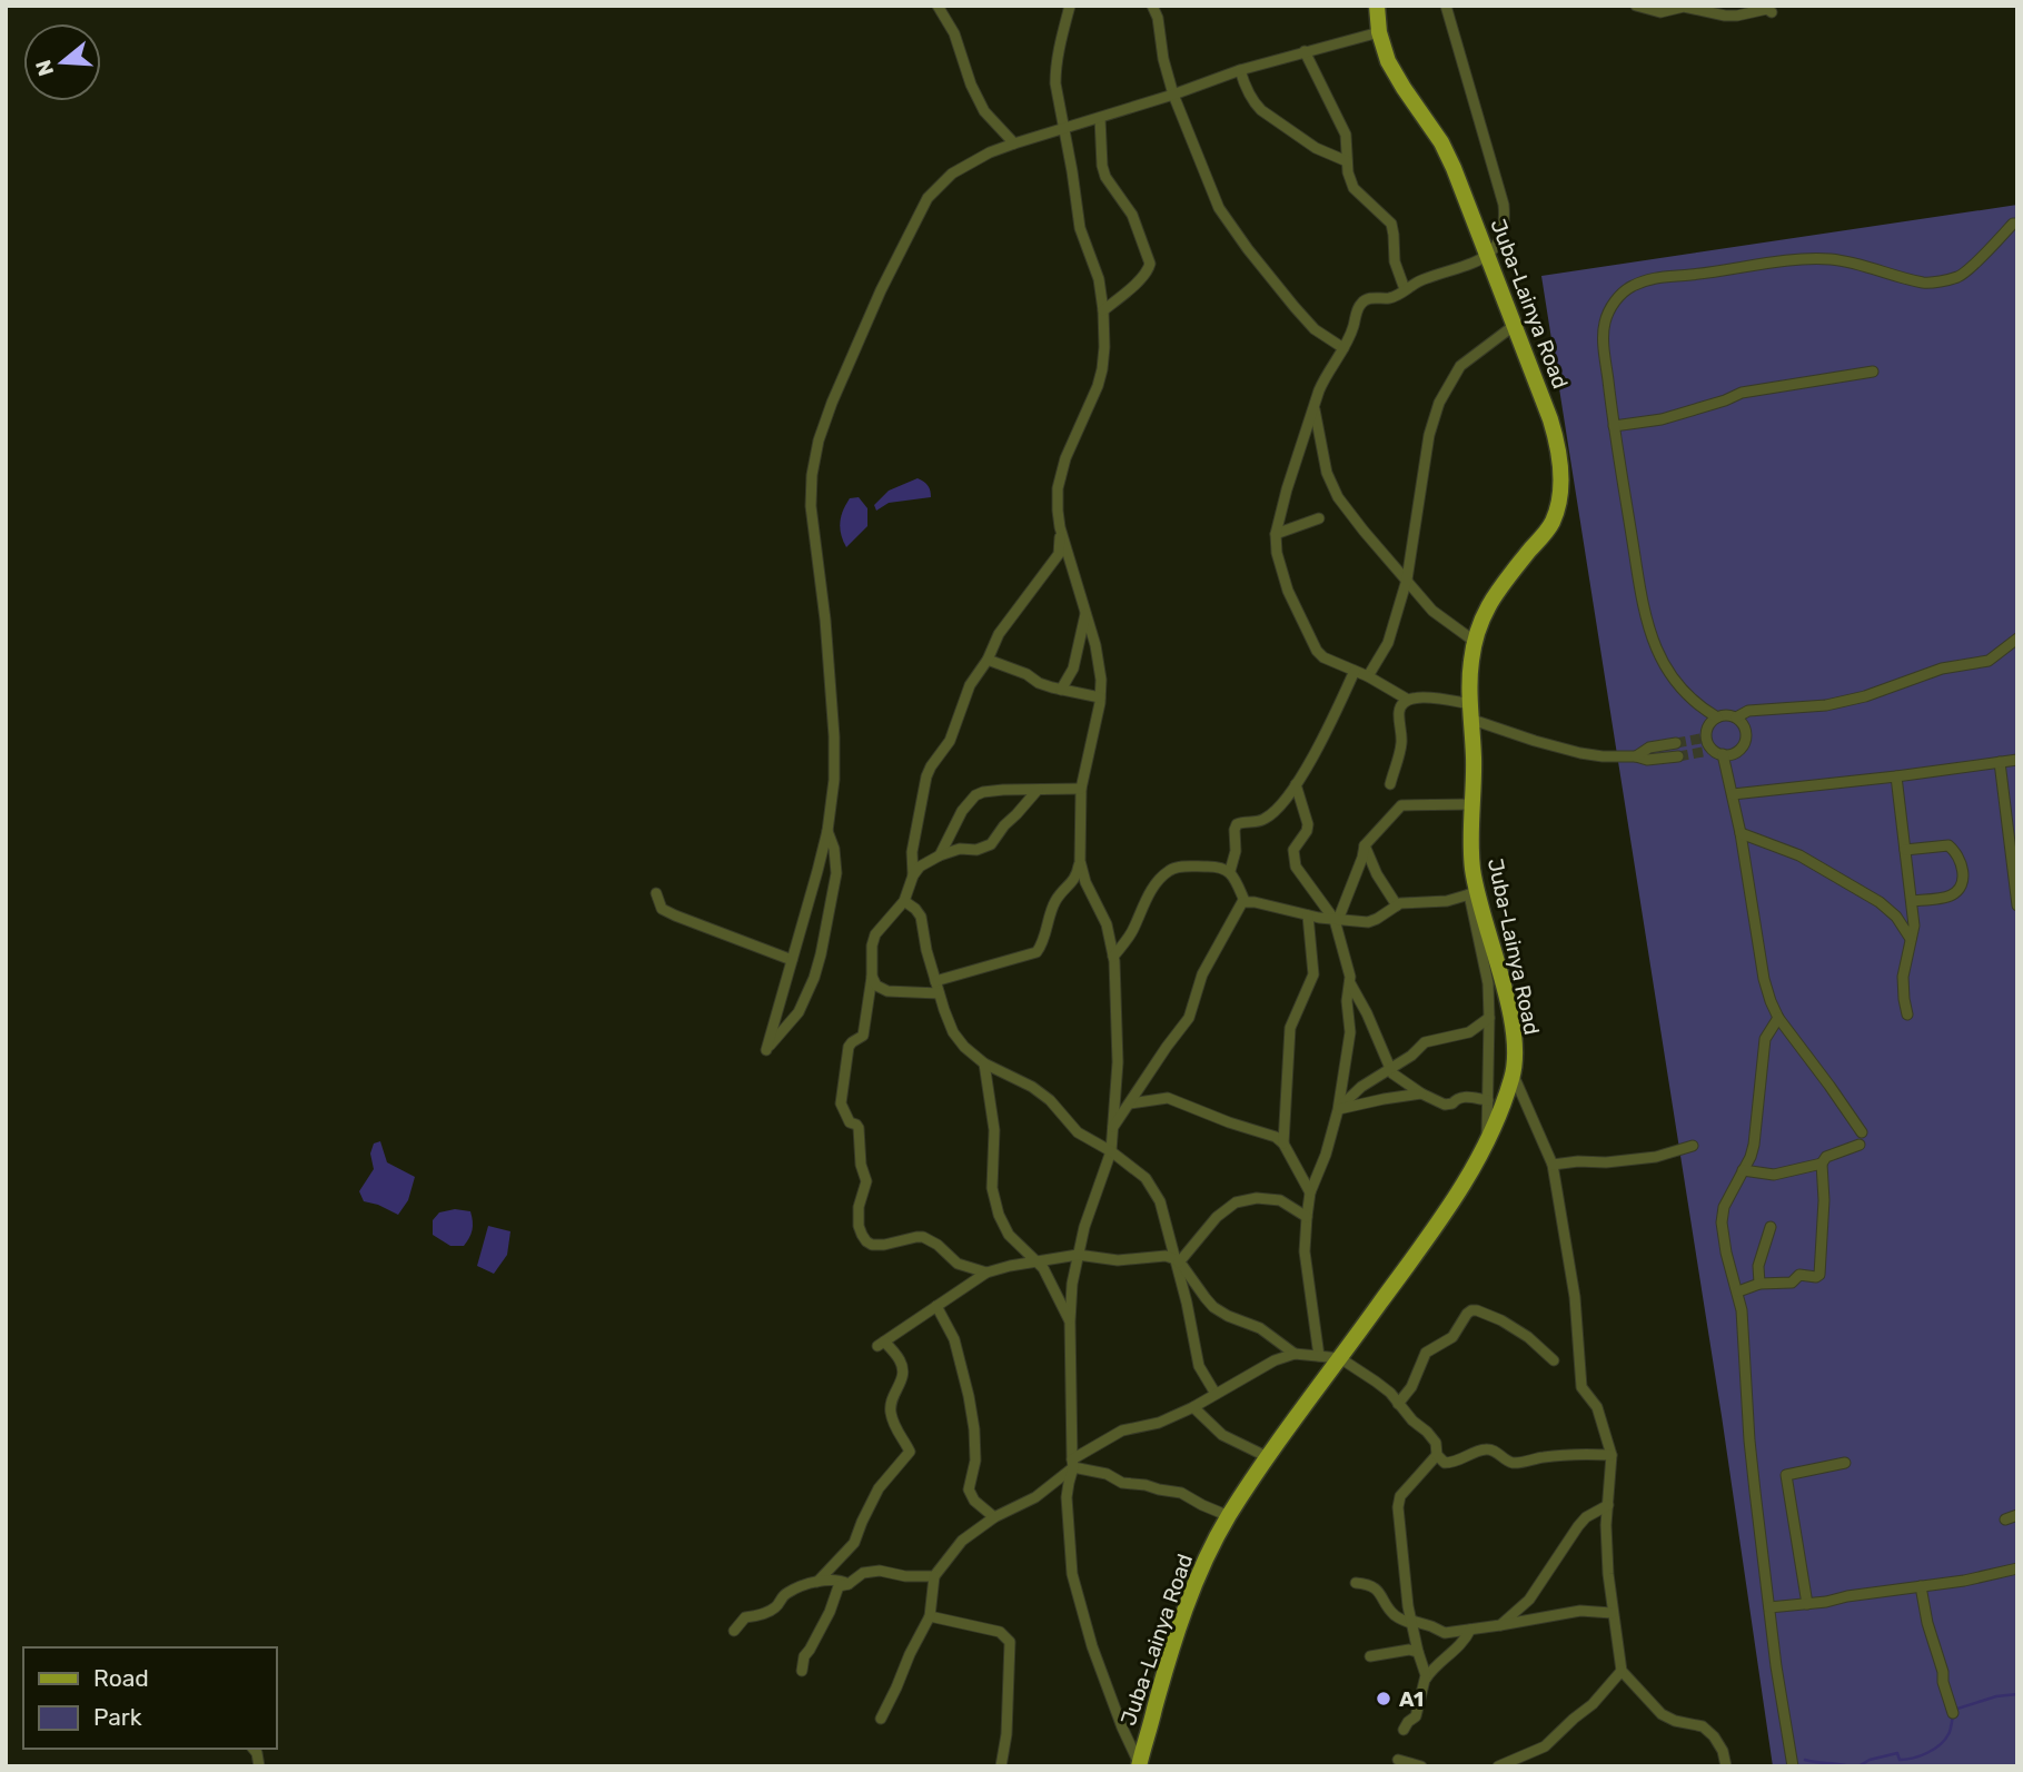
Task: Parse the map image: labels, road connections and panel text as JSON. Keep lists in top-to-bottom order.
{
  "streets": {
    "main road": ["Juba-Lainya Road"]
  },
  "places": ["A1"],
  "legend": ["Road", "Park"],
  "north": "left"
}
